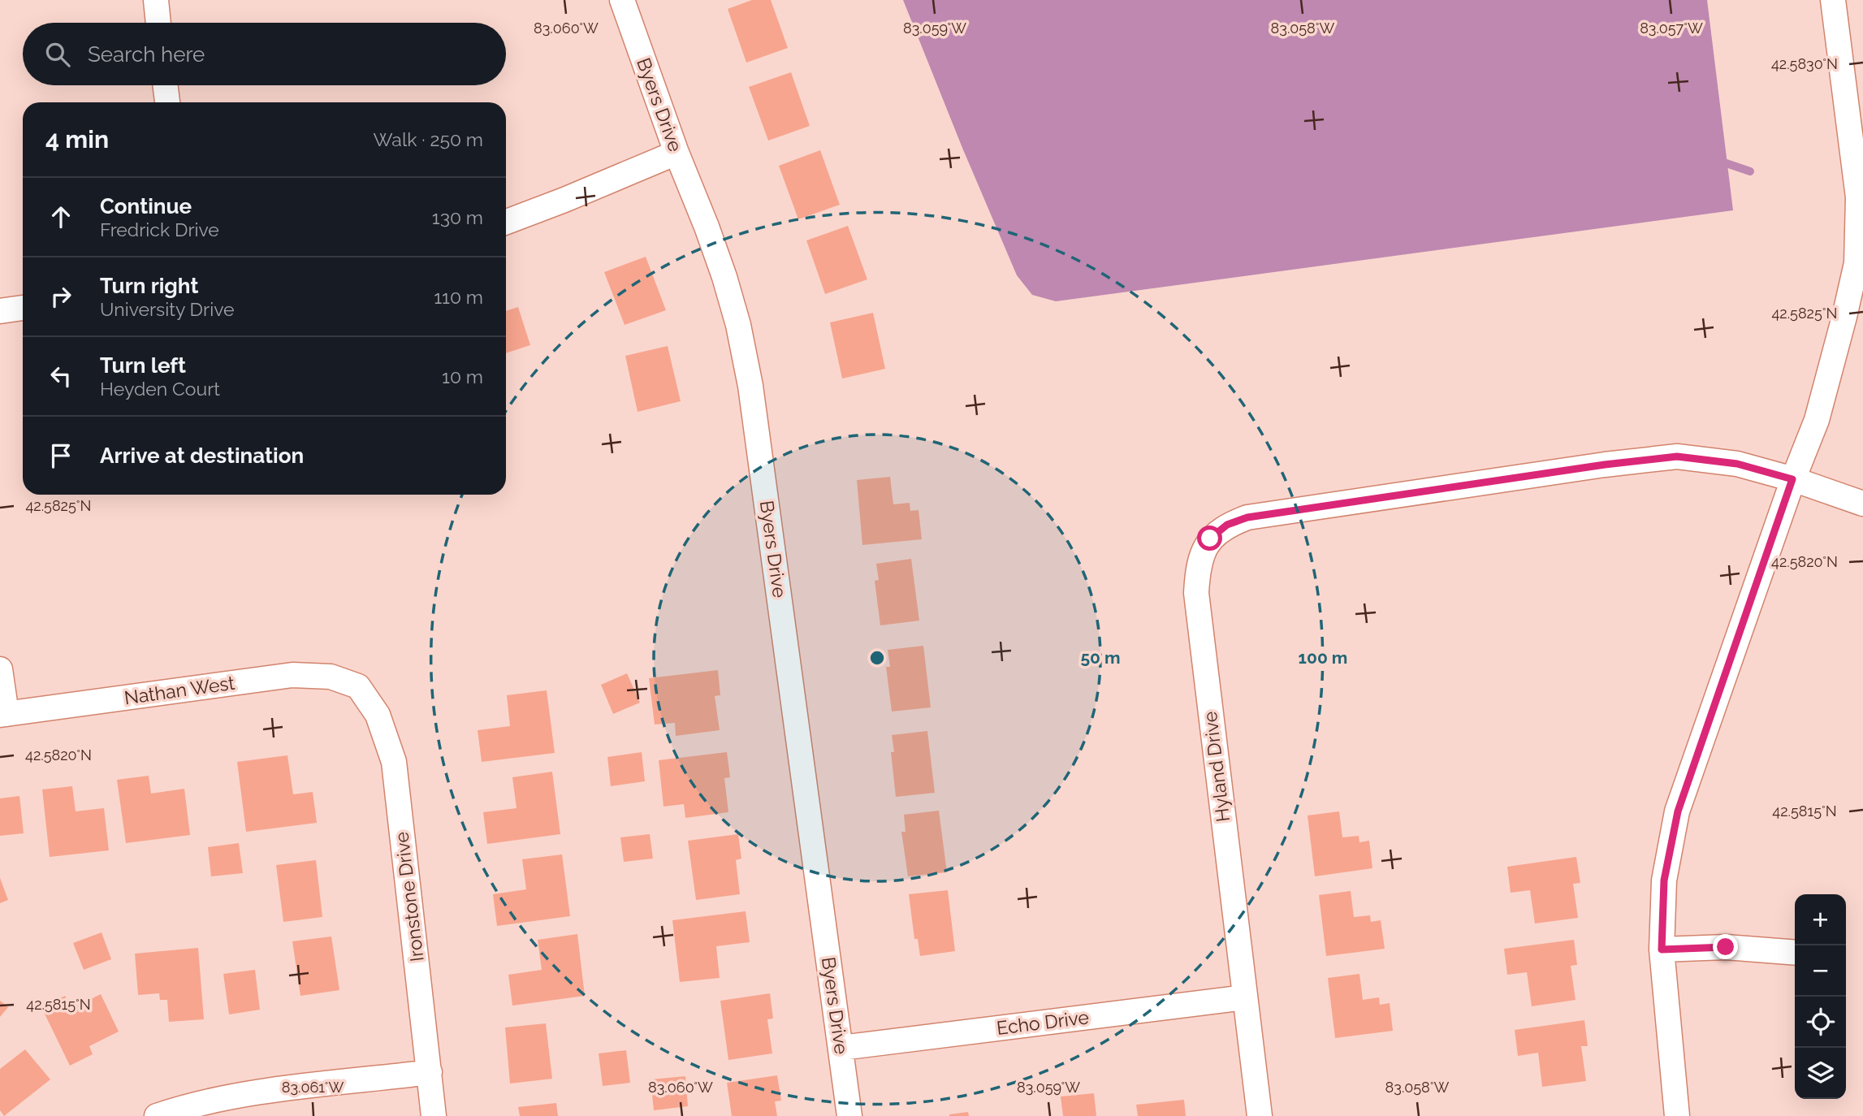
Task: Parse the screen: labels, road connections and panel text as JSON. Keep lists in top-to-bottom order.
{
  "streets": {
    "street": [
      "Byers Drive",
      "Nathan West",
      "Hyland Drive",
      "Ironstone Drive",
      "Echo Drive"
    ]
  },
  "crossings": [
    ["Byers Drive", "Echo Drive"],
    ["Nathan West", "Ironstone Drive"],
    ["Hyland Drive", "Echo Drive"]
  ],
  "page": {
    "search": "Search here",
    "heading": ["4 min", "Walk · 250 m"],
    "list": [
      ["Continue", "Fredrick Drive", "130 m"],
      ["Turn right", "University Drive", "110 m"],
      ["Turn left", "Heyden Court", "10 m"],
      "Arrive at destination"
    ],
    "map_buttons": ["+", "−"]
  },
  "coordinates": [
    "83.060°W",
    "83.059°W",
    "83.058°W",
    "83.057°W",
    "42.5830°N",
    "42.5825°N",
    "42.5820°N",
    "42.5815°N",
    "83.061°W"
  ],
  "rings": ["50 m", "100 m"]
}
